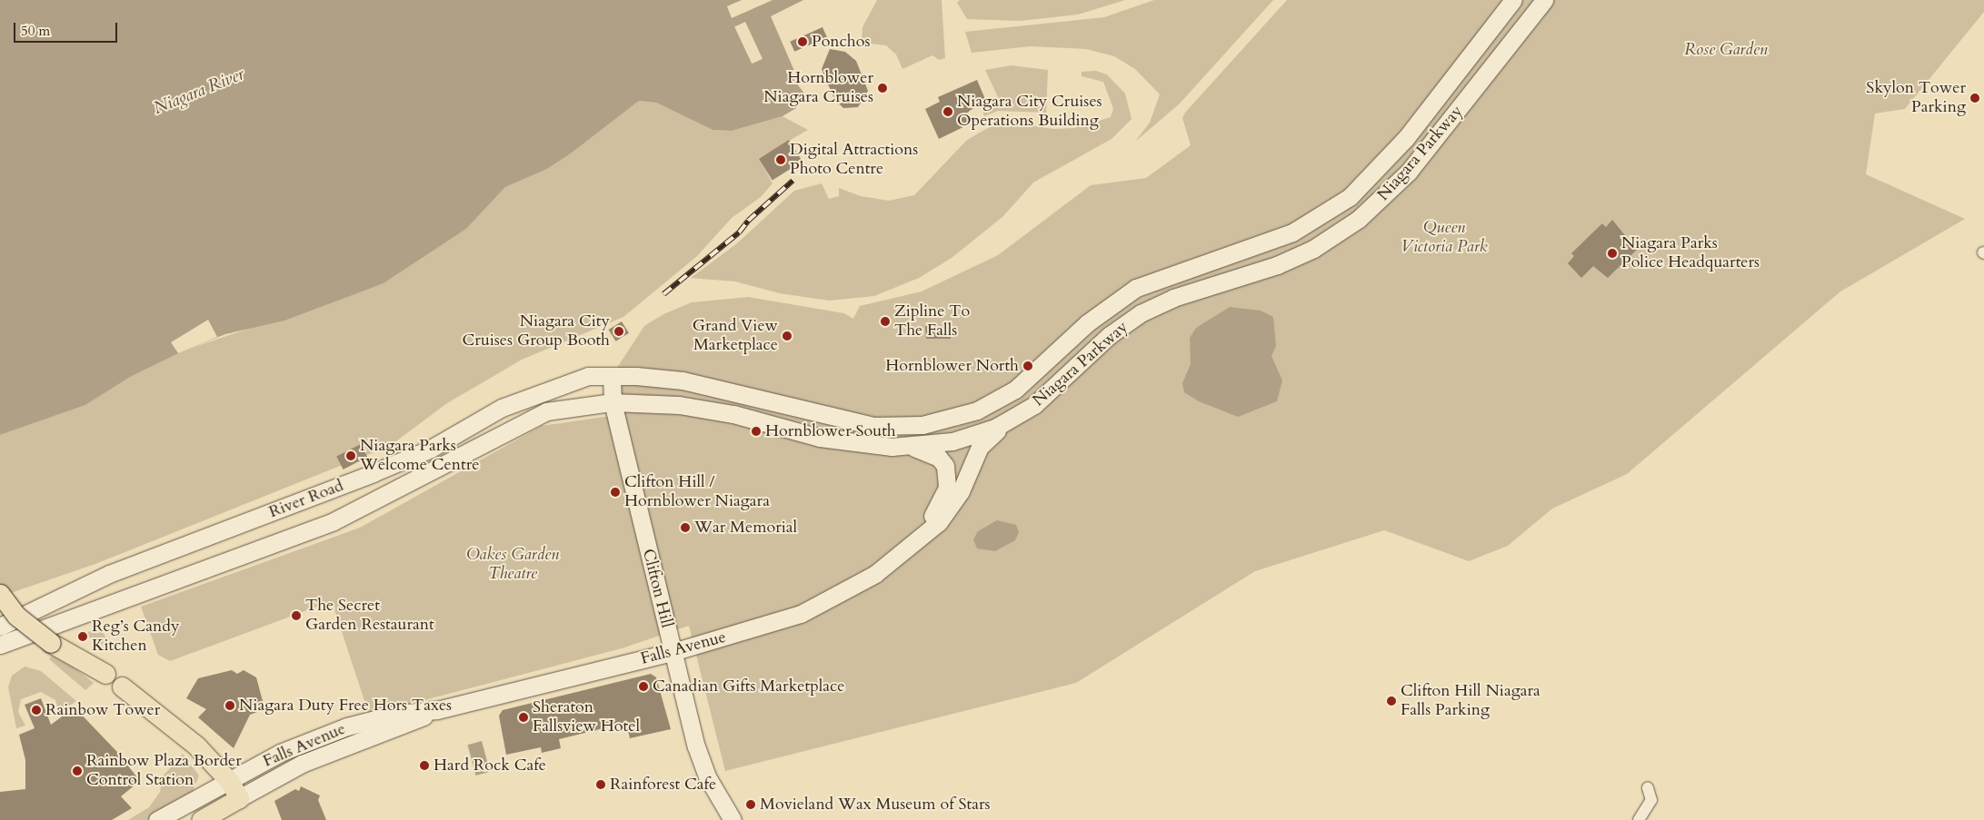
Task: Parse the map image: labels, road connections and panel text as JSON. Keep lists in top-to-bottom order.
{
  "streets": {
    "highway": ["Falls Avenue"],
    "main road": ["Niagara Parkway", "River Road", "Clifton Hill"]
  },
  "crossings": [
    ["Niagara Parkway", "River Road"],
    ["Niagara Parkway", "Clifton Hill"],
    ["Niagara Parkway", "Falls Avenue"],
    ["River Road", "Clifton Hill"],
    ["Clifton Hill", "Falls Avenue"]
  ],
  "water": ["Niagara River"],
  "parks": ["Rose Garden", "Queen Victoria Park", "Oakes Garden Theatre"],
  "places": [
    "Ponchos",
    "Hornblower Niagara Cruises",
    "Skylon Tower Parking",
    "Niagara City Cruises Operations Building",
    "Digital Attractions Photo Centre",
    "Niagara Parks Police Headquarters",
    "Zipline To The Falls",
    "Niagara City Cruises Group Booth",
    "Grand View Marketplace",
    "Hornblower North",
    "Hornblower South",
    "Niagara Parks Welcome Centre",
    "Clifton Hill / Hornblower Niagara",
    "War Memorial",
    "The Secret Garden Restaurant",
    "Reg’s Candy Kitchen",
    "Canadian Gifts Marketplace",
    "Clifton Hill Niagara Falls Parking",
    "Niagara Duty Free Hors Taxes",
    "Rainbow Tower",
    "Sheraton Fallsview Hotel",
    "Hard Rock Cafe",
    "Rainbow Plaza Border Control Station",
    "Rainforest Cafe",
    "Movieland Wax Museum of Stars"
  ],
  "scale_bar": "50 m"
}
